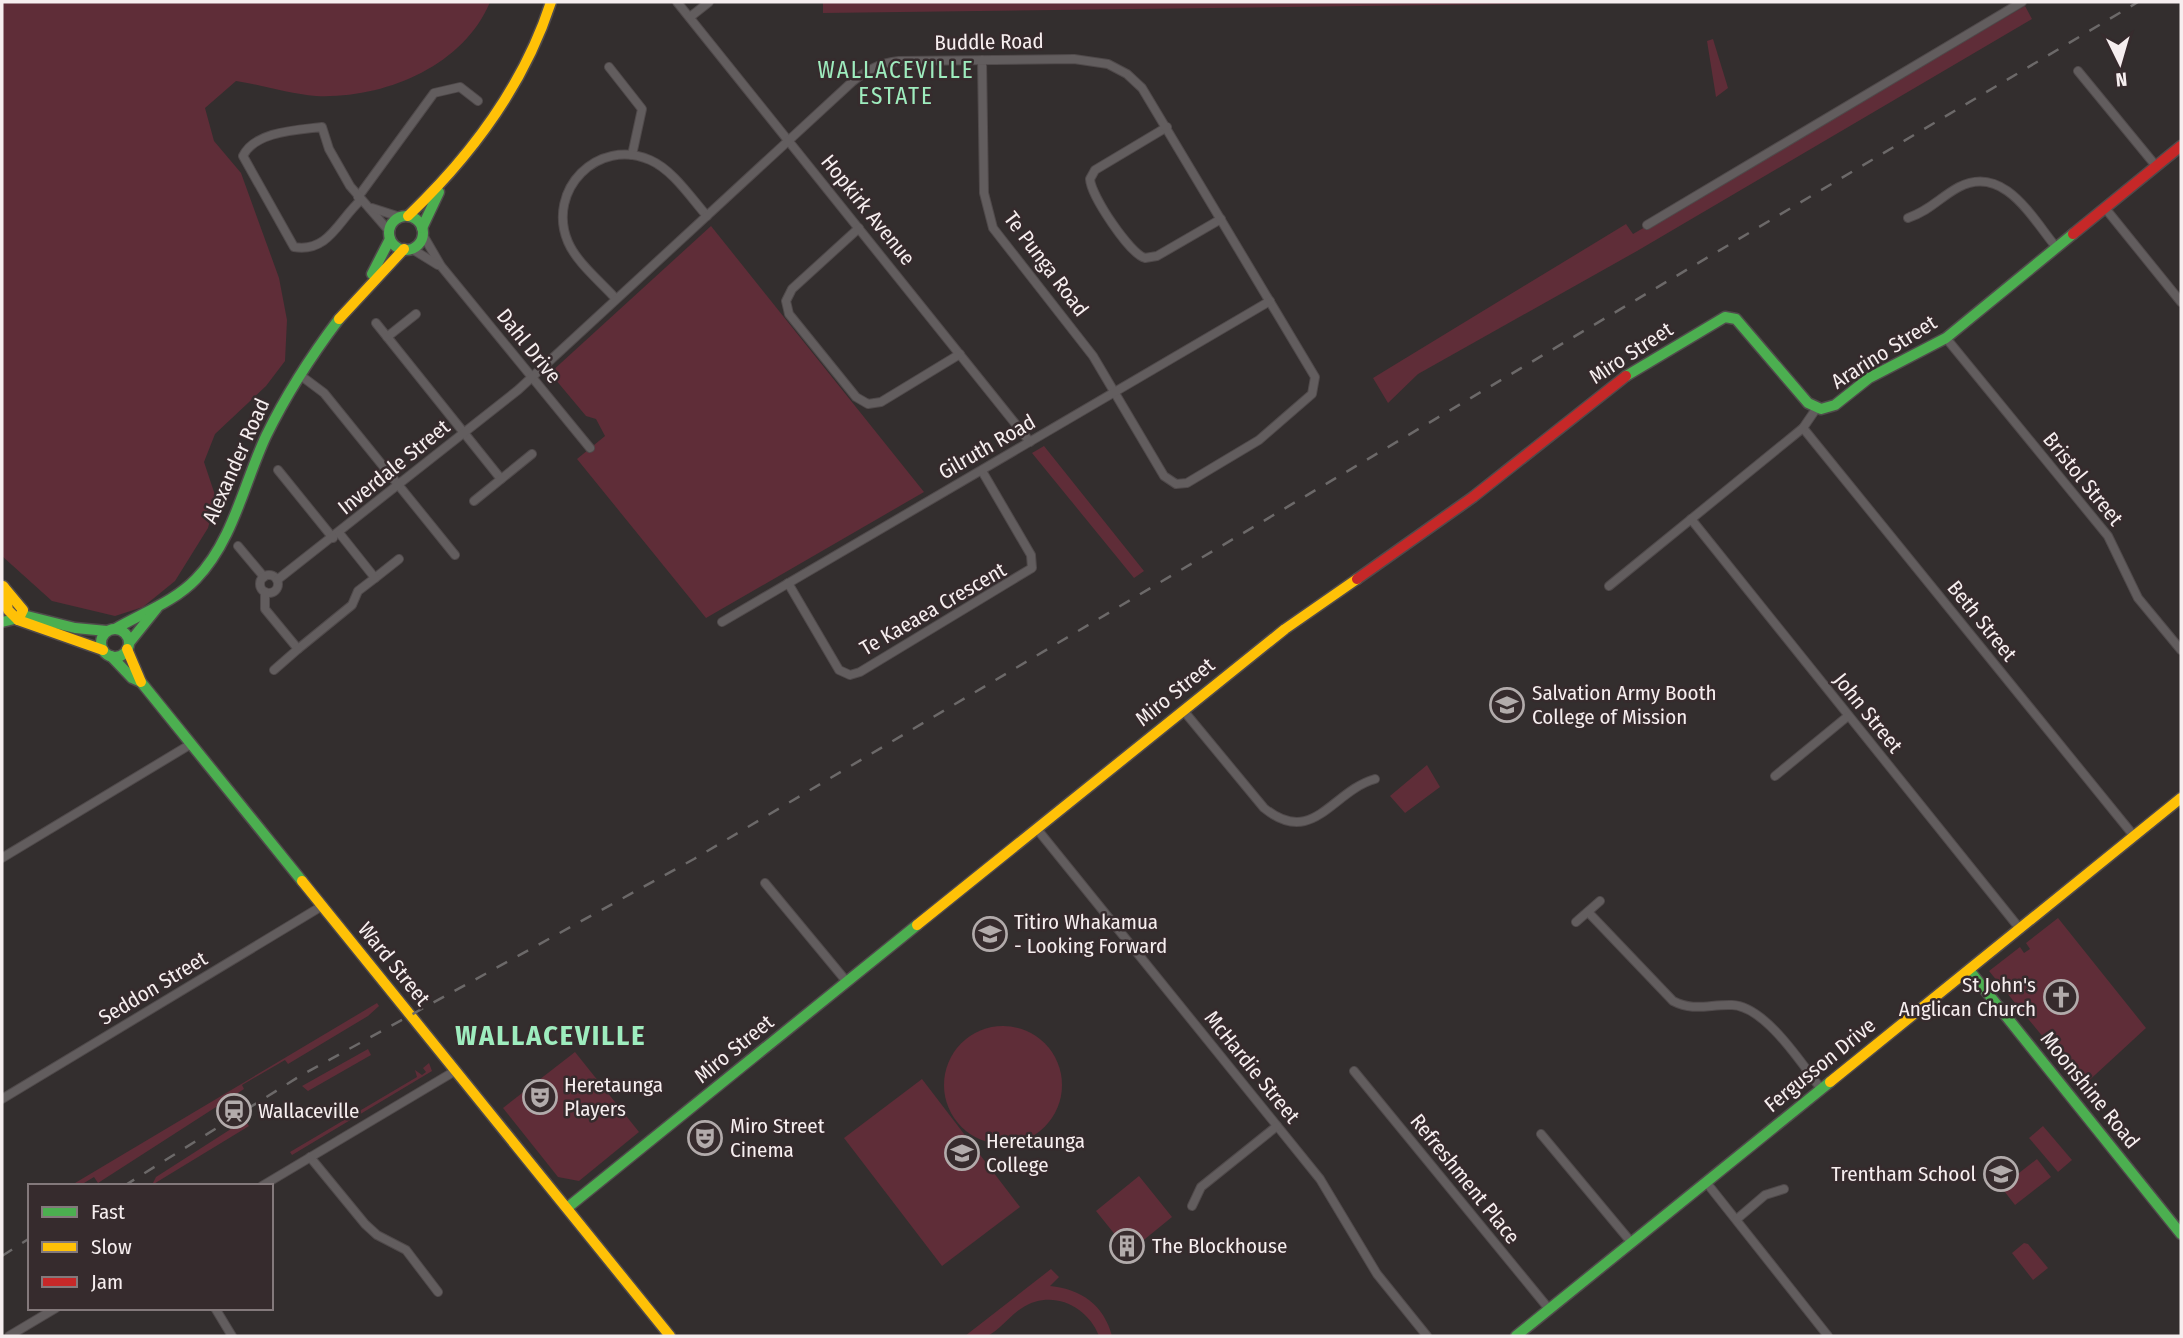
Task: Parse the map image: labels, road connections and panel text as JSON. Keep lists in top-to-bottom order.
{
  "streets": {
    "street": [
      "Buddle Road",
      "Hopkirk Avenue",
      "Te Punga Road",
      "Dahl Drive",
      "Ararino Street",
      "Miro Street",
      "Gilruth Road",
      "Alexander Road",
      "Inverdale Street",
      "Bristol Street",
      "Te Kaeaea Crescent",
      "Beth Street",
      "John Street",
      "Ward Street",
      "Seddon Street",
      "Fergusson Drive",
      "McHardie Street",
      "Moonshine Road",
      "Refreshment Place"
    ]
  },
  "crossings": [
    ["Buddle Road", "Hopkirk Avenue"],
    ["Buddle Road", "Te Punga Road"],
    ["Buddle Road", "Dahl Drive"],
    ["Buddle Road", "Gilruth Road"],
    ["Buddle Road", "Inverdale Street"],
    ["Hopkirk Avenue", "Gilruth Road"],
    ["Te Punga Road", "Gilruth Road"],
    ["Dahl Drive", "Alexander Road"],
    ["Dahl Drive", "Inverdale Street"],
    ["Ararino Street", "Miro Street"],
    ["Ararino Street", "Bristol Street"],
    ["Ararino Street", "Beth Street"],
    ["Ararino Street", "John Street"],
    ["Miro Street", "Ward Street"],
    ["Miro Street", "McHardie Street"],
    ["Gilruth Road", "Te Kaeaea Crescent"],
    ["Alexander Road", "Ward Street"],
    ["Beth Street", "Fergusson Drive"],
    ["John Street", "Fergusson Drive"],
    ["Ward Street", "Seddon Street"],
    ["Fergusson Drive", "Moonshine Road"],
    ["Fergusson Drive", "Refreshment Place"]
  ],
  "districts": ["WALLACEVILLE ESTATE", "WALLACEVILLE"],
  "places": {
    "school or university": [
      "Salvation Army Booth College of Mission",
      "Titiro Whakamua - Looking Forward",
      "Heretaunga College",
      "Trentham School"
    ],
    "church": ["St John's Anglican Church"],
    "theatre": ["Heretaunga Players", "Miro Street Cinema"],
    "station": ["Wallaceville"],
    "building": ["The Blockhouse"]
  },
  "legend": ["Fast", "Slow", "Jam"],
  "north": "bottom"
}
